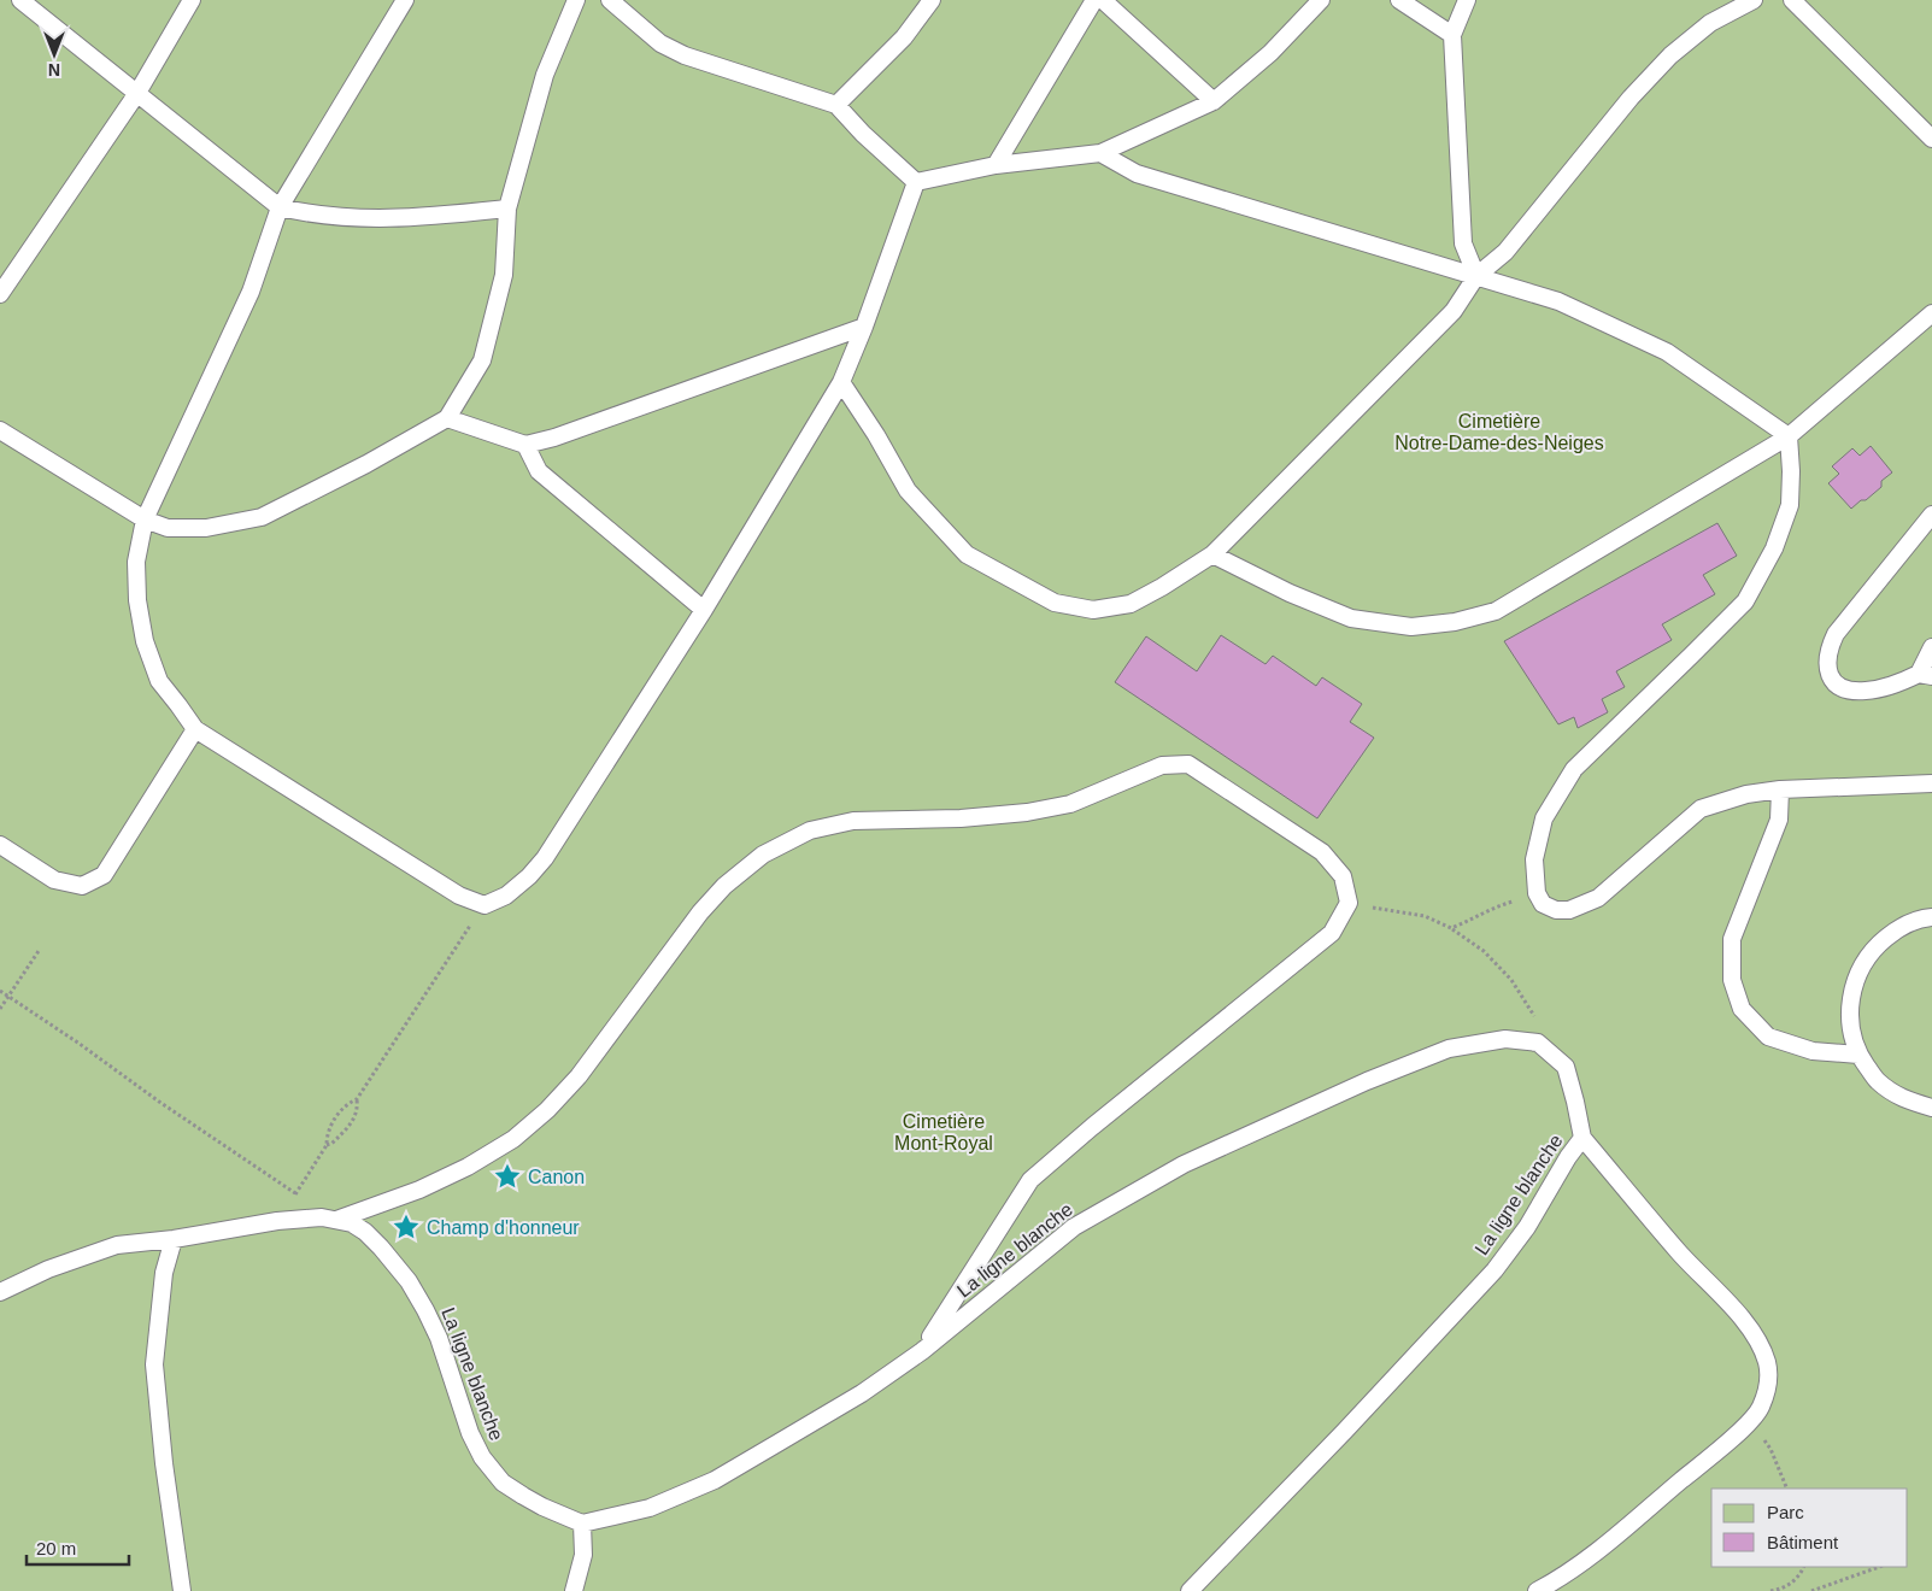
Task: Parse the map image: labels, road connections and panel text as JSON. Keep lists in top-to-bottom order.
{
  "streets": {
    "lane": ["La ligne blanche"]
  },
  "parks": ["Cimetière Notre-Dame-des-Neiges", "Cimetière Mont-Royal"],
  "places": {
    "place": ["Canon", "Champ d'honneur"]
  },
  "legend": ["Parc", "Bâtiment"],
  "scale_bar": "20 m",
  "north": "bottom"
}
